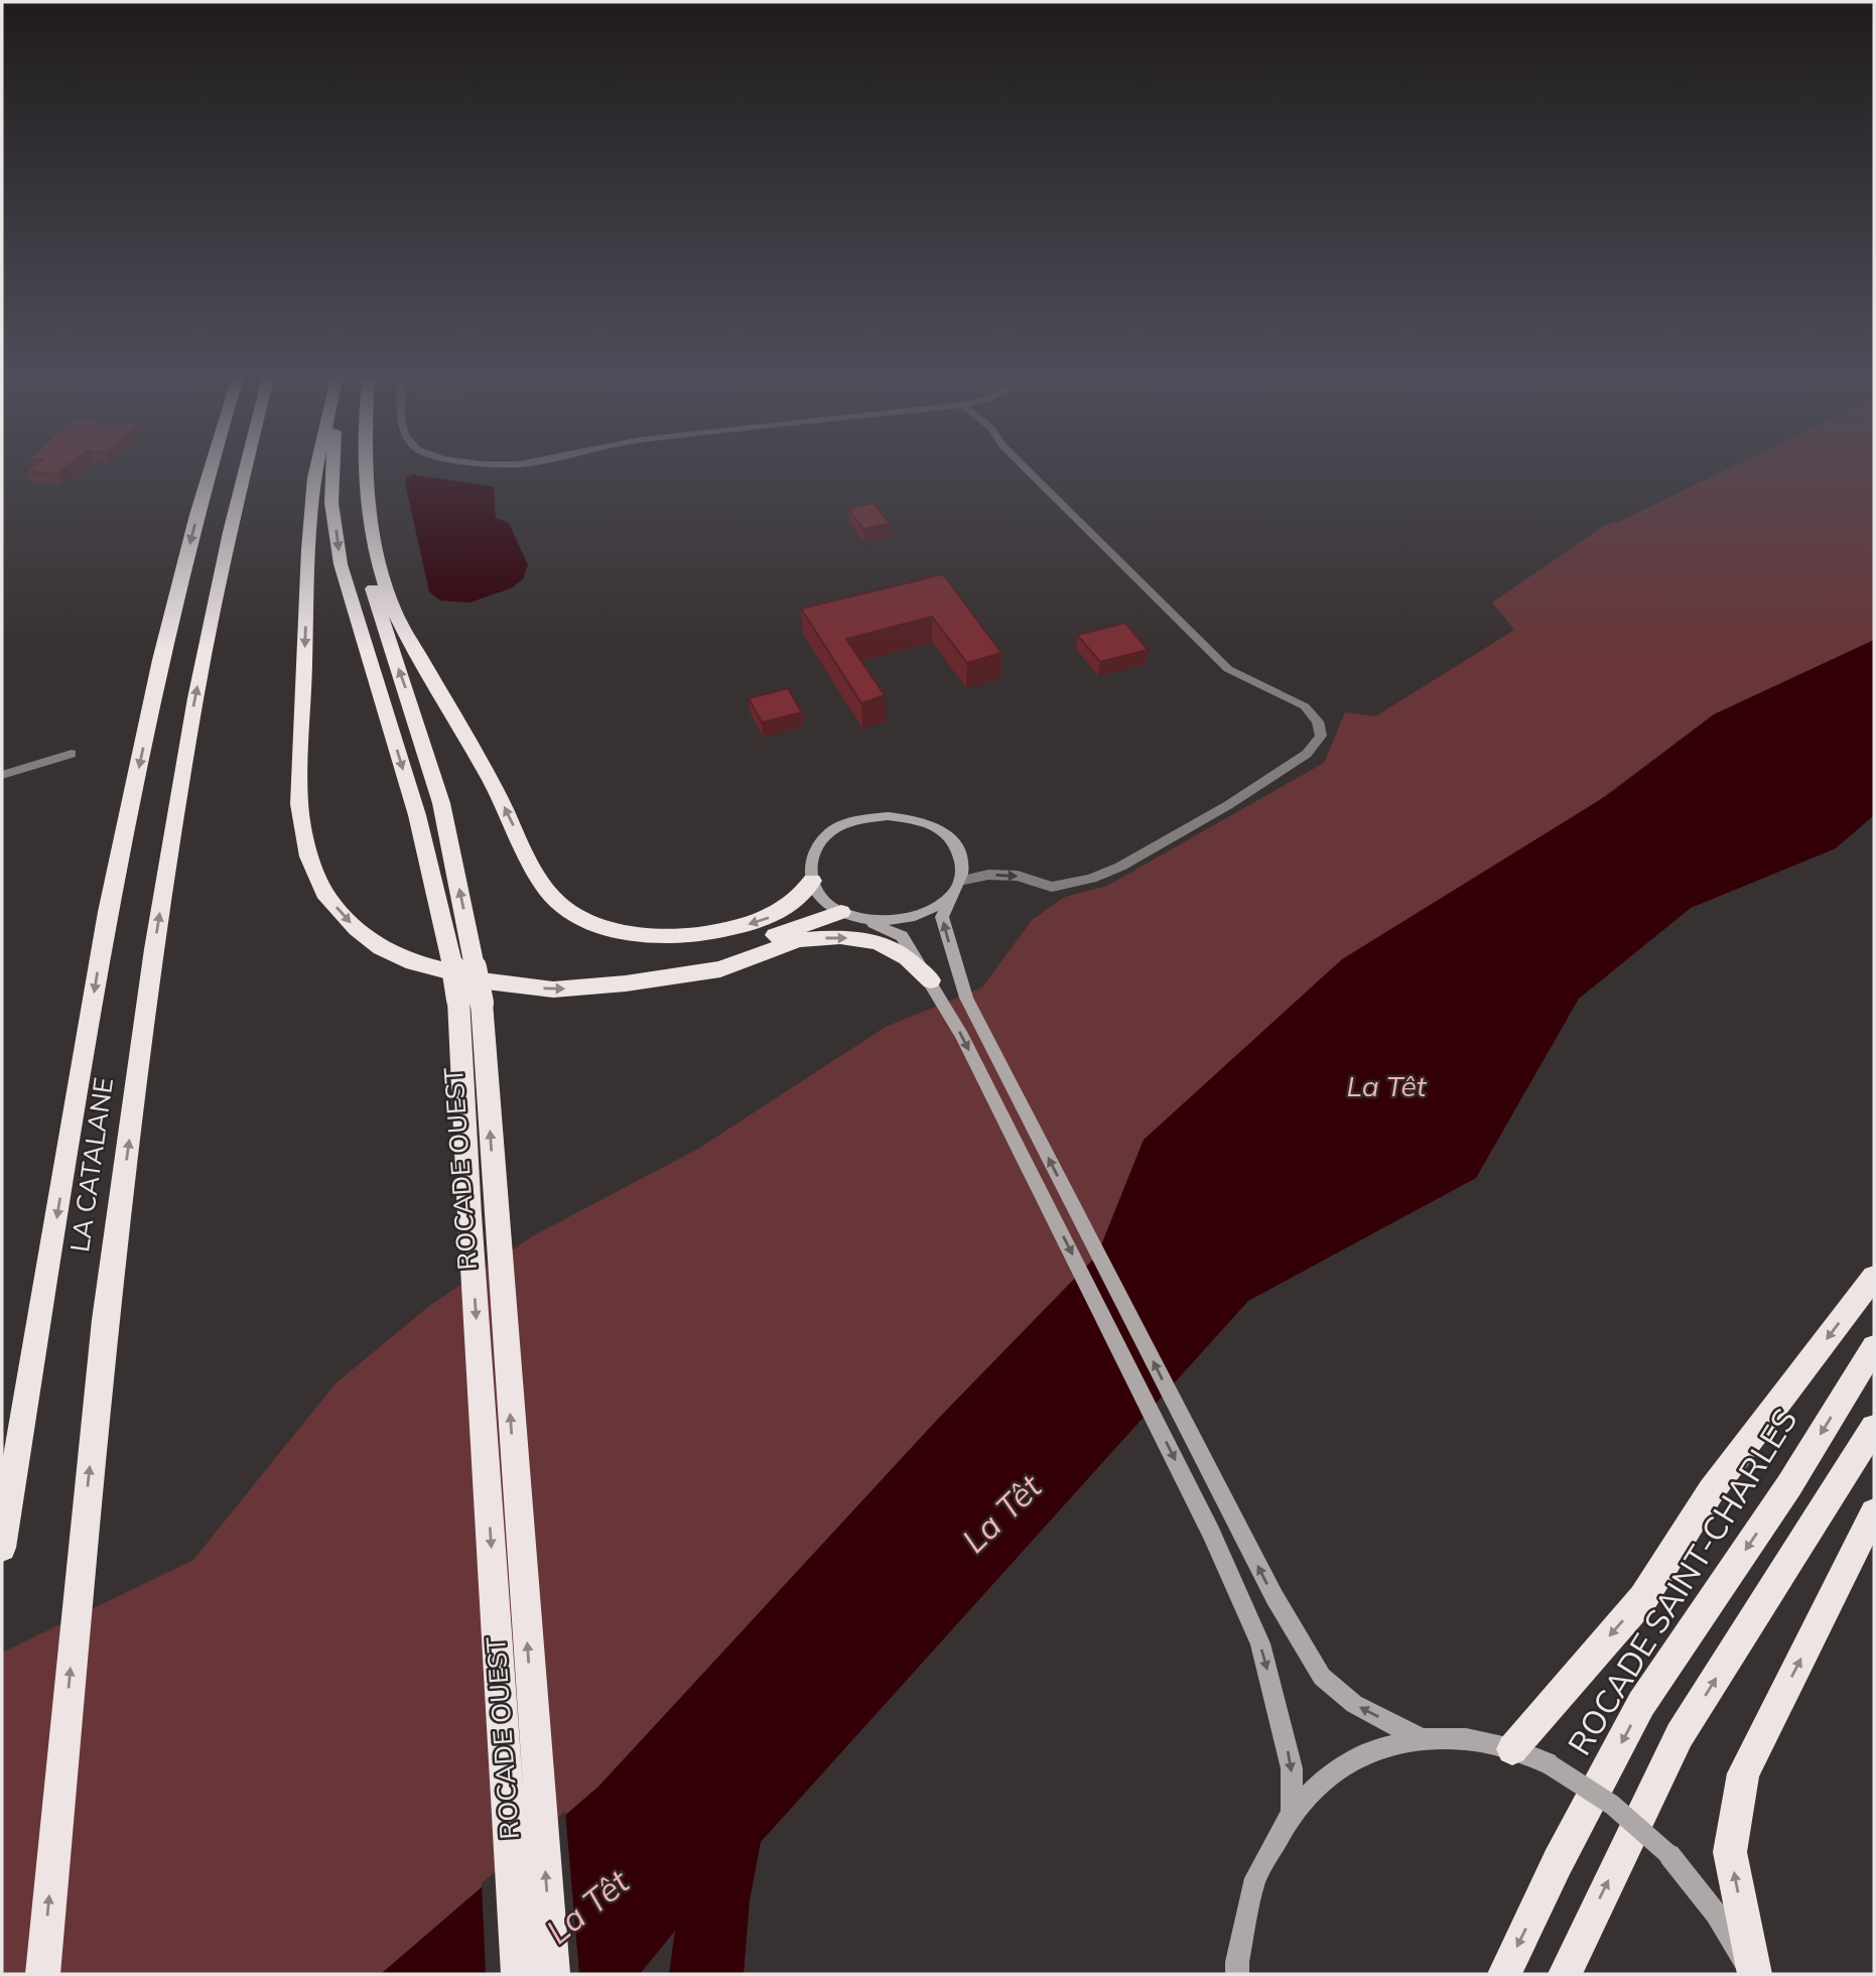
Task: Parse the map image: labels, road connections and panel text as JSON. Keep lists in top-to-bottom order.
{
  "streets": {
    "highway": ["LA CATALANE", "ROCADE OUEST", "ROCADE SAINT-CHARLES"]
  },
  "water": ["La Têt"]
}
